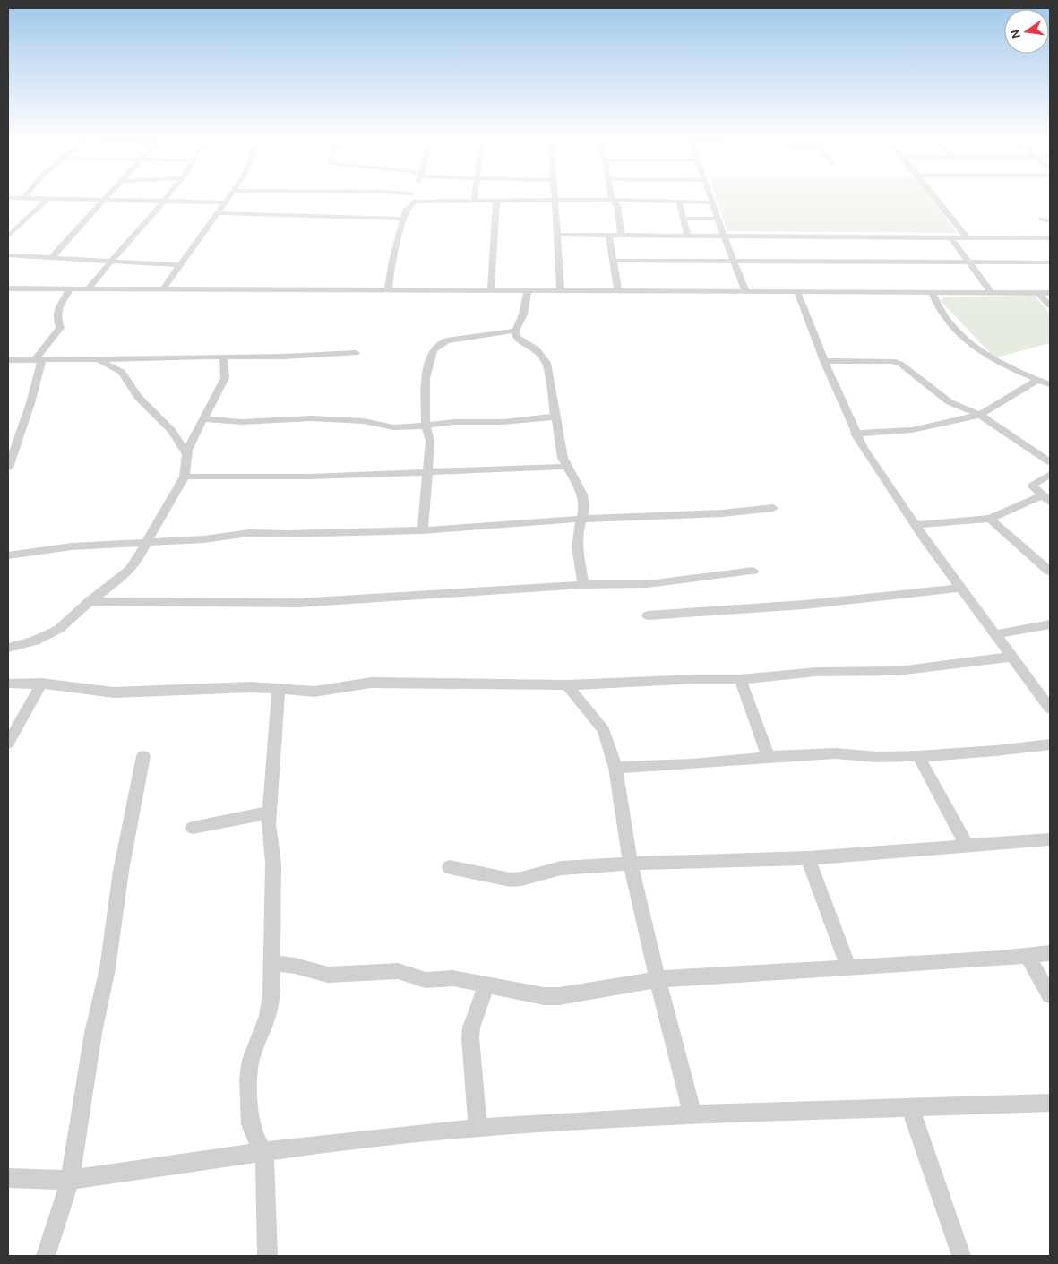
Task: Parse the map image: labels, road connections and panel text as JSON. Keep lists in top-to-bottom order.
{
  "north": "left"
}
